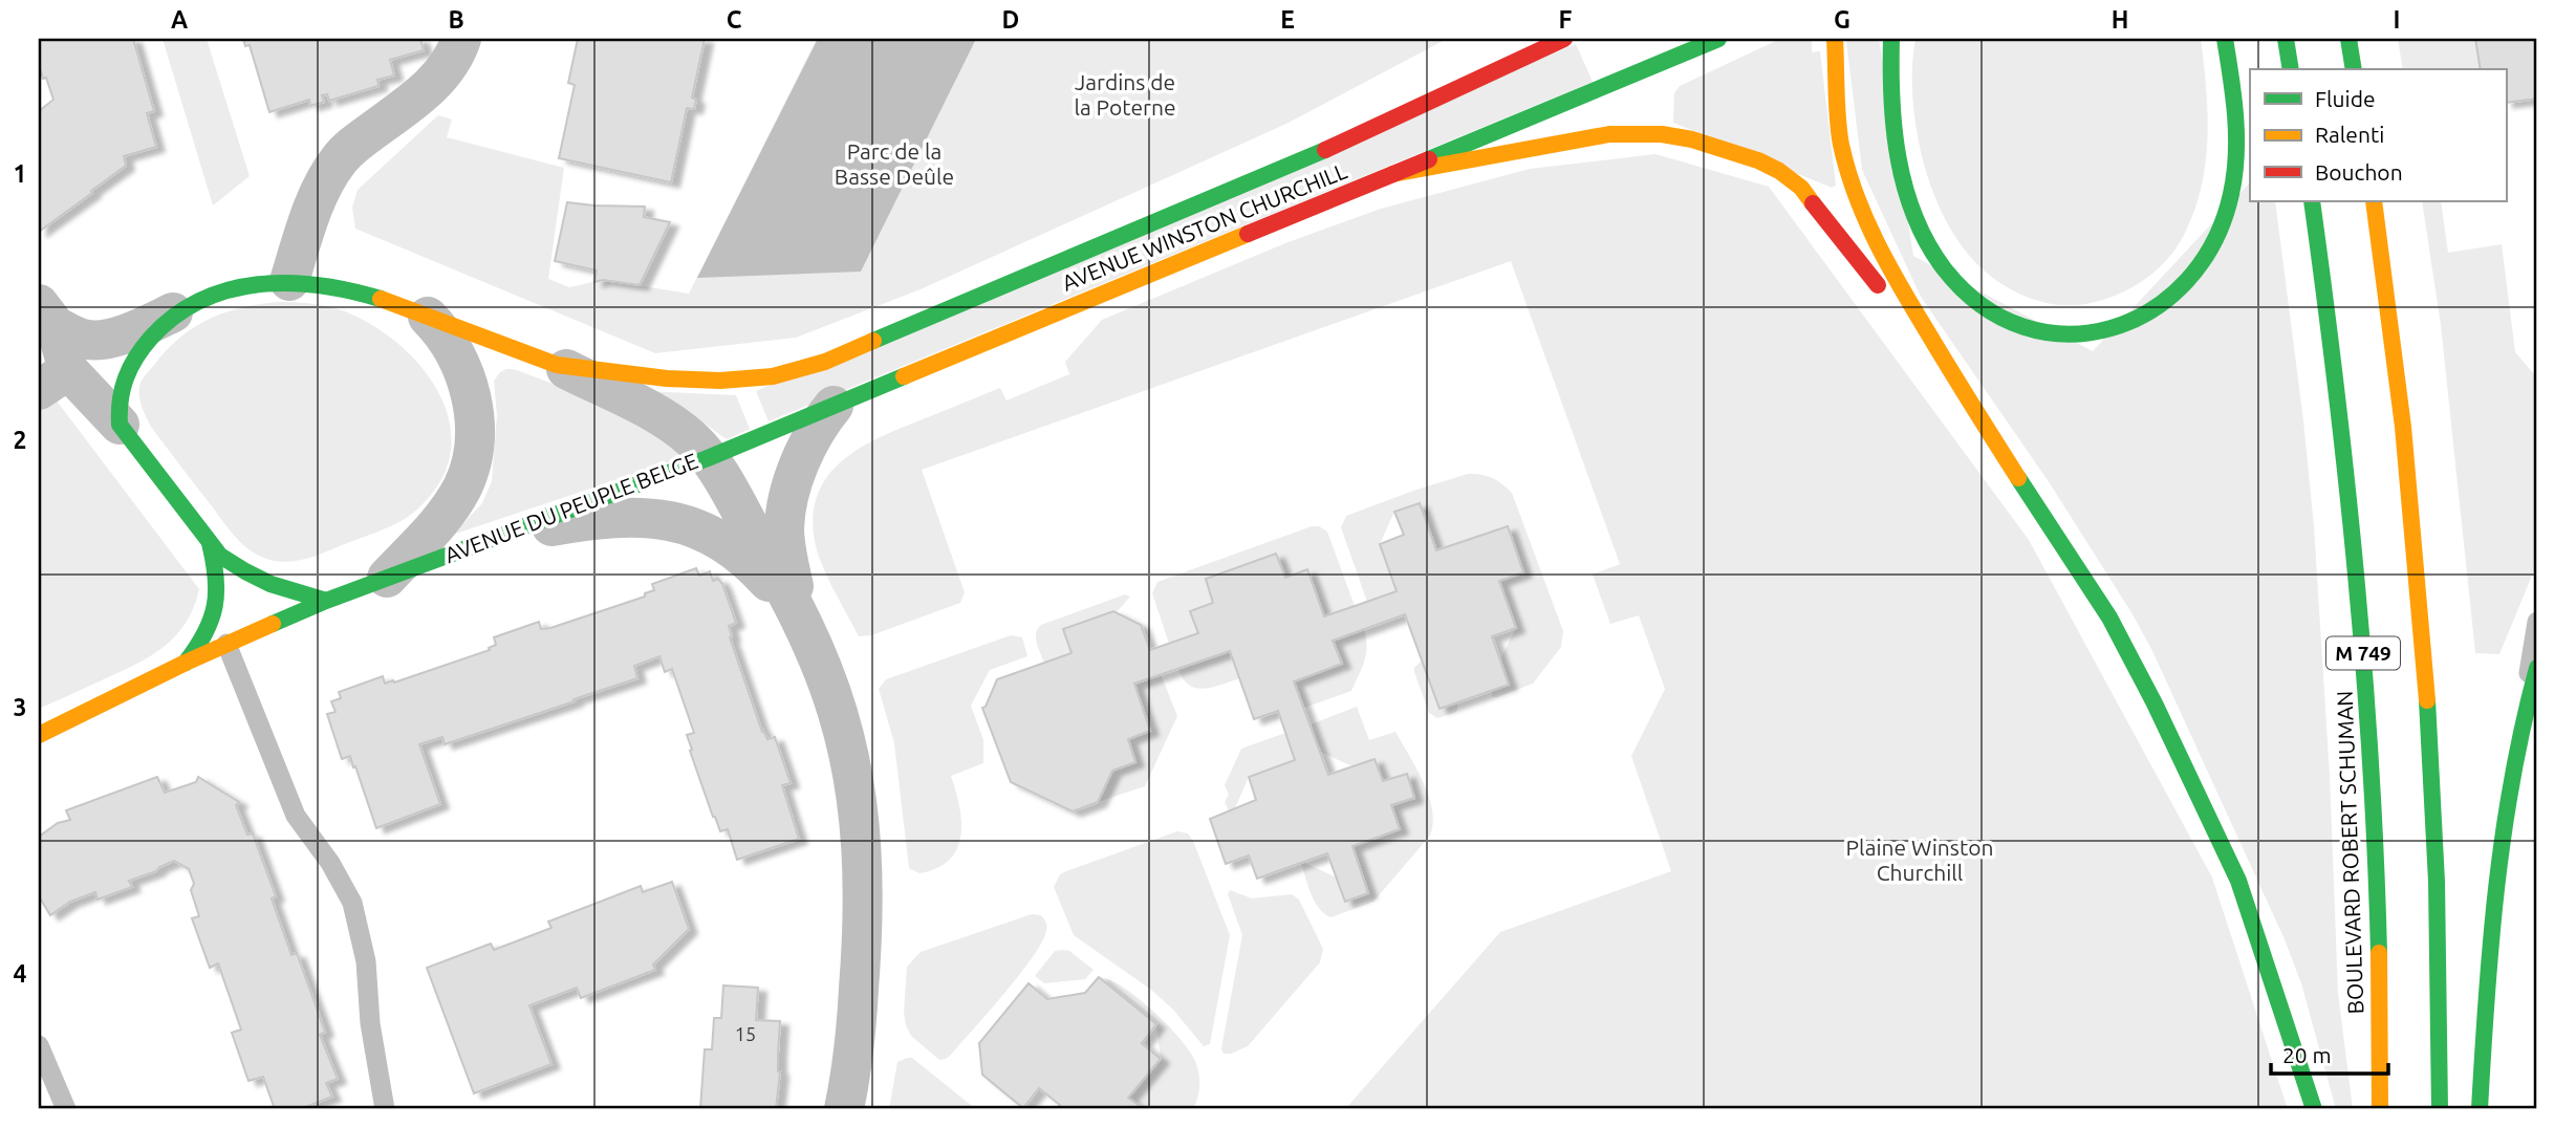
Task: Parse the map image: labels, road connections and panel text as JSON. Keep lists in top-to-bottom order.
{
  "streets": {
    "main road": [
      "AVENUE WINSTON CHURCHILL",
      "AVENUE DU PEUPLE BELGE",
      "M 749",
      "BOULEVARD ROBERT SCHUMAN"
    ]
  },
  "crossings": [
    ["AVENUE WINSTON CHURCHILL", "AVENUE DU PEUPLE BELGE"]
  ],
  "parks": ["Jardins de la Poterne", "Parc de la Basse Deûle", "Plaine Winston Churchill"],
  "house_numbers": ["15"],
  "legend": ["Fluide", "Ralenti", "Bouchon"],
  "scale_bar": "20 m",
  "grid": {
    "columns": [
      "A",
      "B",
      "C",
      "D",
      "E",
      "F",
      "G",
      "H",
      "I"
    ],
    "rows": [
      "1",
      "2",
      "3",
      "4"
    ]
  }
}
